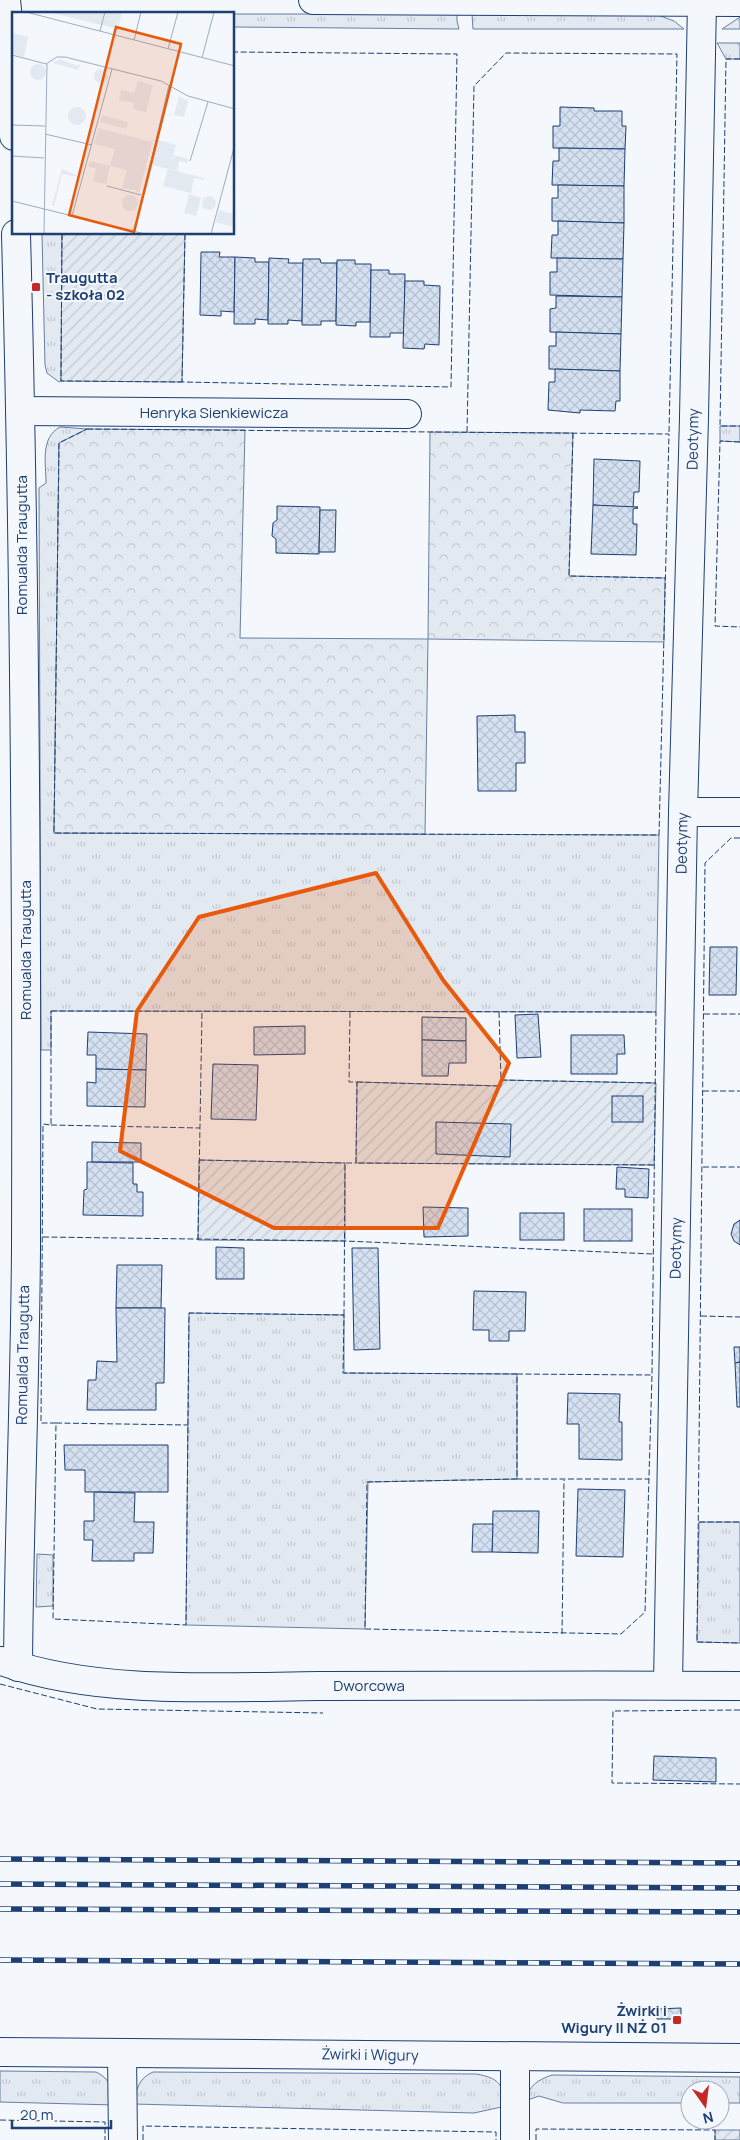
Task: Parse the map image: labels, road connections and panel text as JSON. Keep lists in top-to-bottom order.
{
  "streets": {
    "street": [
      "Henryka Sienkiewicza",
      "Deotymy",
      "Romualda Traugutta",
      "Dworcowa",
      "Żwirki i Wigury"
    ]
  },
  "crossings": [
    ["Henryka Sienkiewicza", "Romualda Traugutta"],
    ["Deotymy", "Dworcowa"],
    ["Romualda Traugutta", "Dworcowa"]
  ],
  "places": {
    "transit": ["Traugutta - szkoła 02", "Żwirki i Wigury II NŻ 01"]
  },
  "scale_bar": "20 m",
  "north": "bottom"
}
